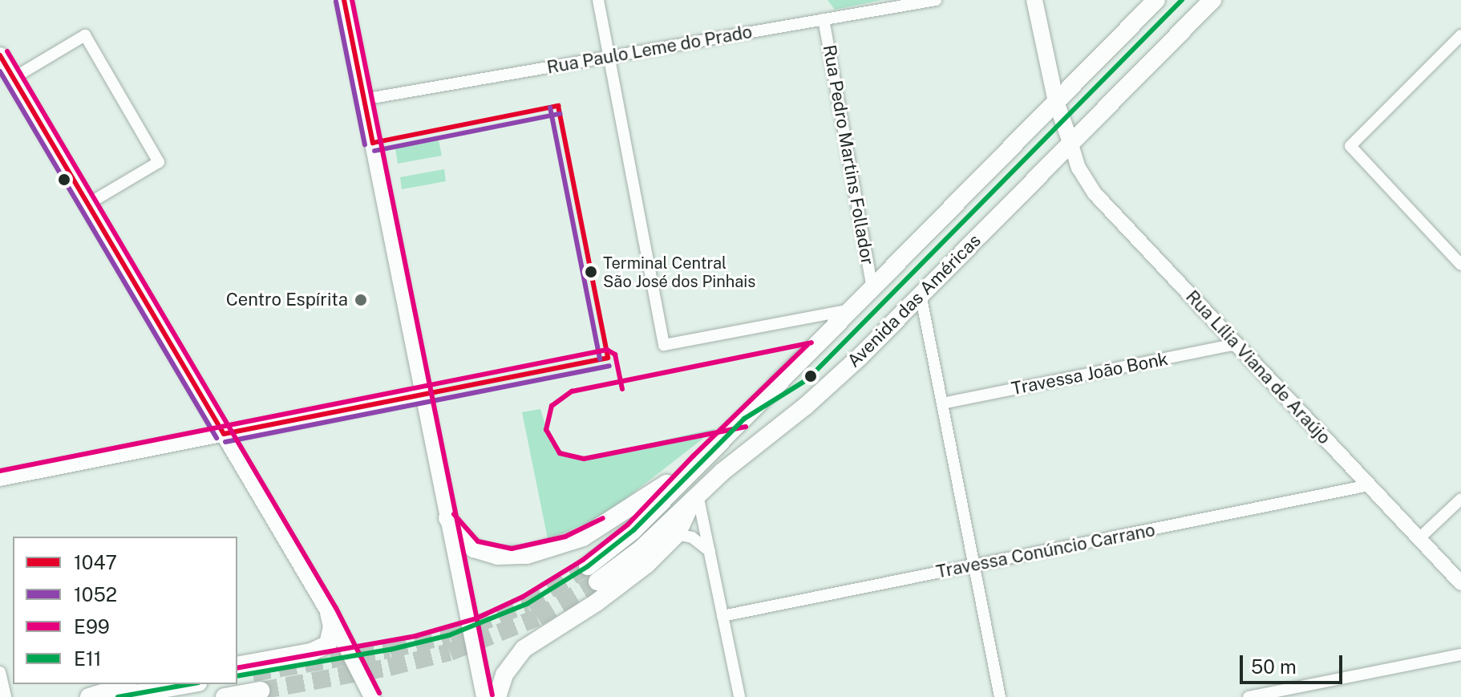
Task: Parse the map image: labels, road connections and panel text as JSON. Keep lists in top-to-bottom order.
{
  "streets": {
    "main road": ["Avenida das Américas"],
    "street": [
      "Rua Paulo Leme do Prado",
      "Rua Pedro Martins Follador",
      "Rua Lília Viana de Araújo",
      "Travessa João Bonk",
      "Travessa Conúncio Carrano"
    ]
  },
  "crossings": [
    ["Rua Paulo Leme do Prado", "Rua Pedro Martins Follador"],
    ["Rua Pedro Martins Follador", "Avenida das Américas"],
    ["Avenida das Américas", "Rua Lília Viana de Araújo"],
    ["Rua Lília Viana de Araújo", "Travessa João Bonk"],
    ["Rua Lília Viana de Araújo", "Travessa Conúncio Carrano"]
  ],
  "places": ["Terminal Central São José dos Pinhais", "Centro Espírita"],
  "lines": [
    "transit line 1047",
    "transit line E99",
    "transit line E11",
    "transit line 1052"
  ],
  "legend": [
    "1047",
    "1052",
    "E99",
    "E11"
  ],
  "scale_bar": "50 m"
}
